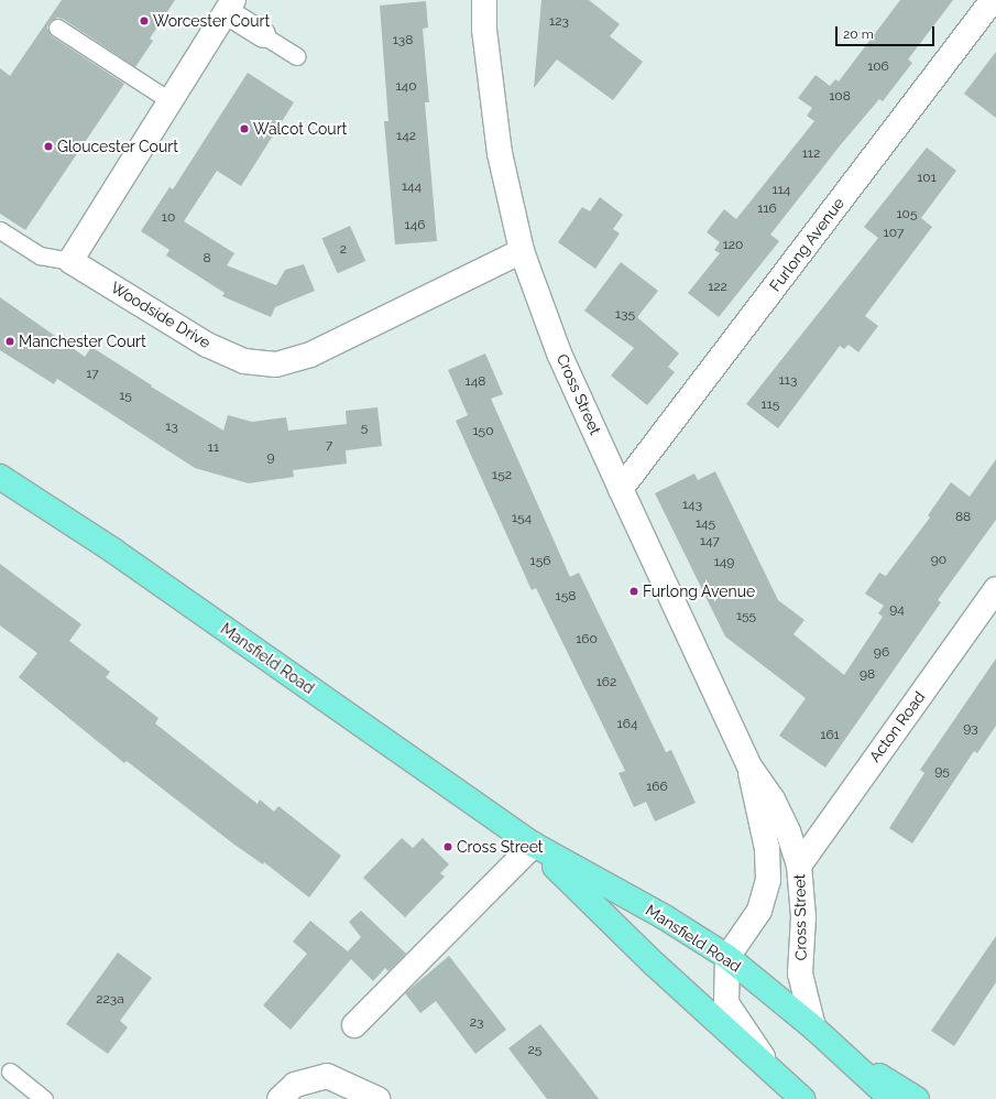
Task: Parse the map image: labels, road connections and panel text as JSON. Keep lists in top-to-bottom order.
{
  "streets": {
    "highway": ["Mansfield Road"],
    "street": [
      "Furlong Avenue",
      "Woodside Drive",
      "Cross Street",
      "Acton Road"
    ]
  },
  "crossings": [
    ["Furlong Avenue", "Cross Street"],
    ["Woodside Drive", "Cross Street"],
    ["Cross Street", "Mansfield Road"],
    ["Cross Street", "Acton Road"]
  ],
  "places": [
    "Worcester Court",
    "Walcot Court",
    "Gloucester Court",
    "Manchester Court",
    "Furlong Avenue",
    "Cross Street"
  ],
  "house_numbers": [
    "123",
    "138",
    "106",
    "140",
    "108",
    "142",
    "112",
    "101",
    "144",
    "114",
    "116",
    "105",
    "10",
    "146",
    "107",
    "120",
    "2",
    "8",
    "122",
    "135",
    "17",
    "113",
    "148",
    "15",
    "115",
    "13",
    "5",
    "150",
    "7",
    "11",
    "9",
    "152",
    "143",
    "88",
    "154",
    "145",
    "147",
    "90",
    "156",
    "149",
    "158",
    "94",
    "155",
    "160",
    "96",
    "98",
    "162",
    "164",
    "93",
    "161",
    "95",
    "166",
    "223a",
    "23",
    "25"
  ],
  "scale_bar": "20 m"
}
